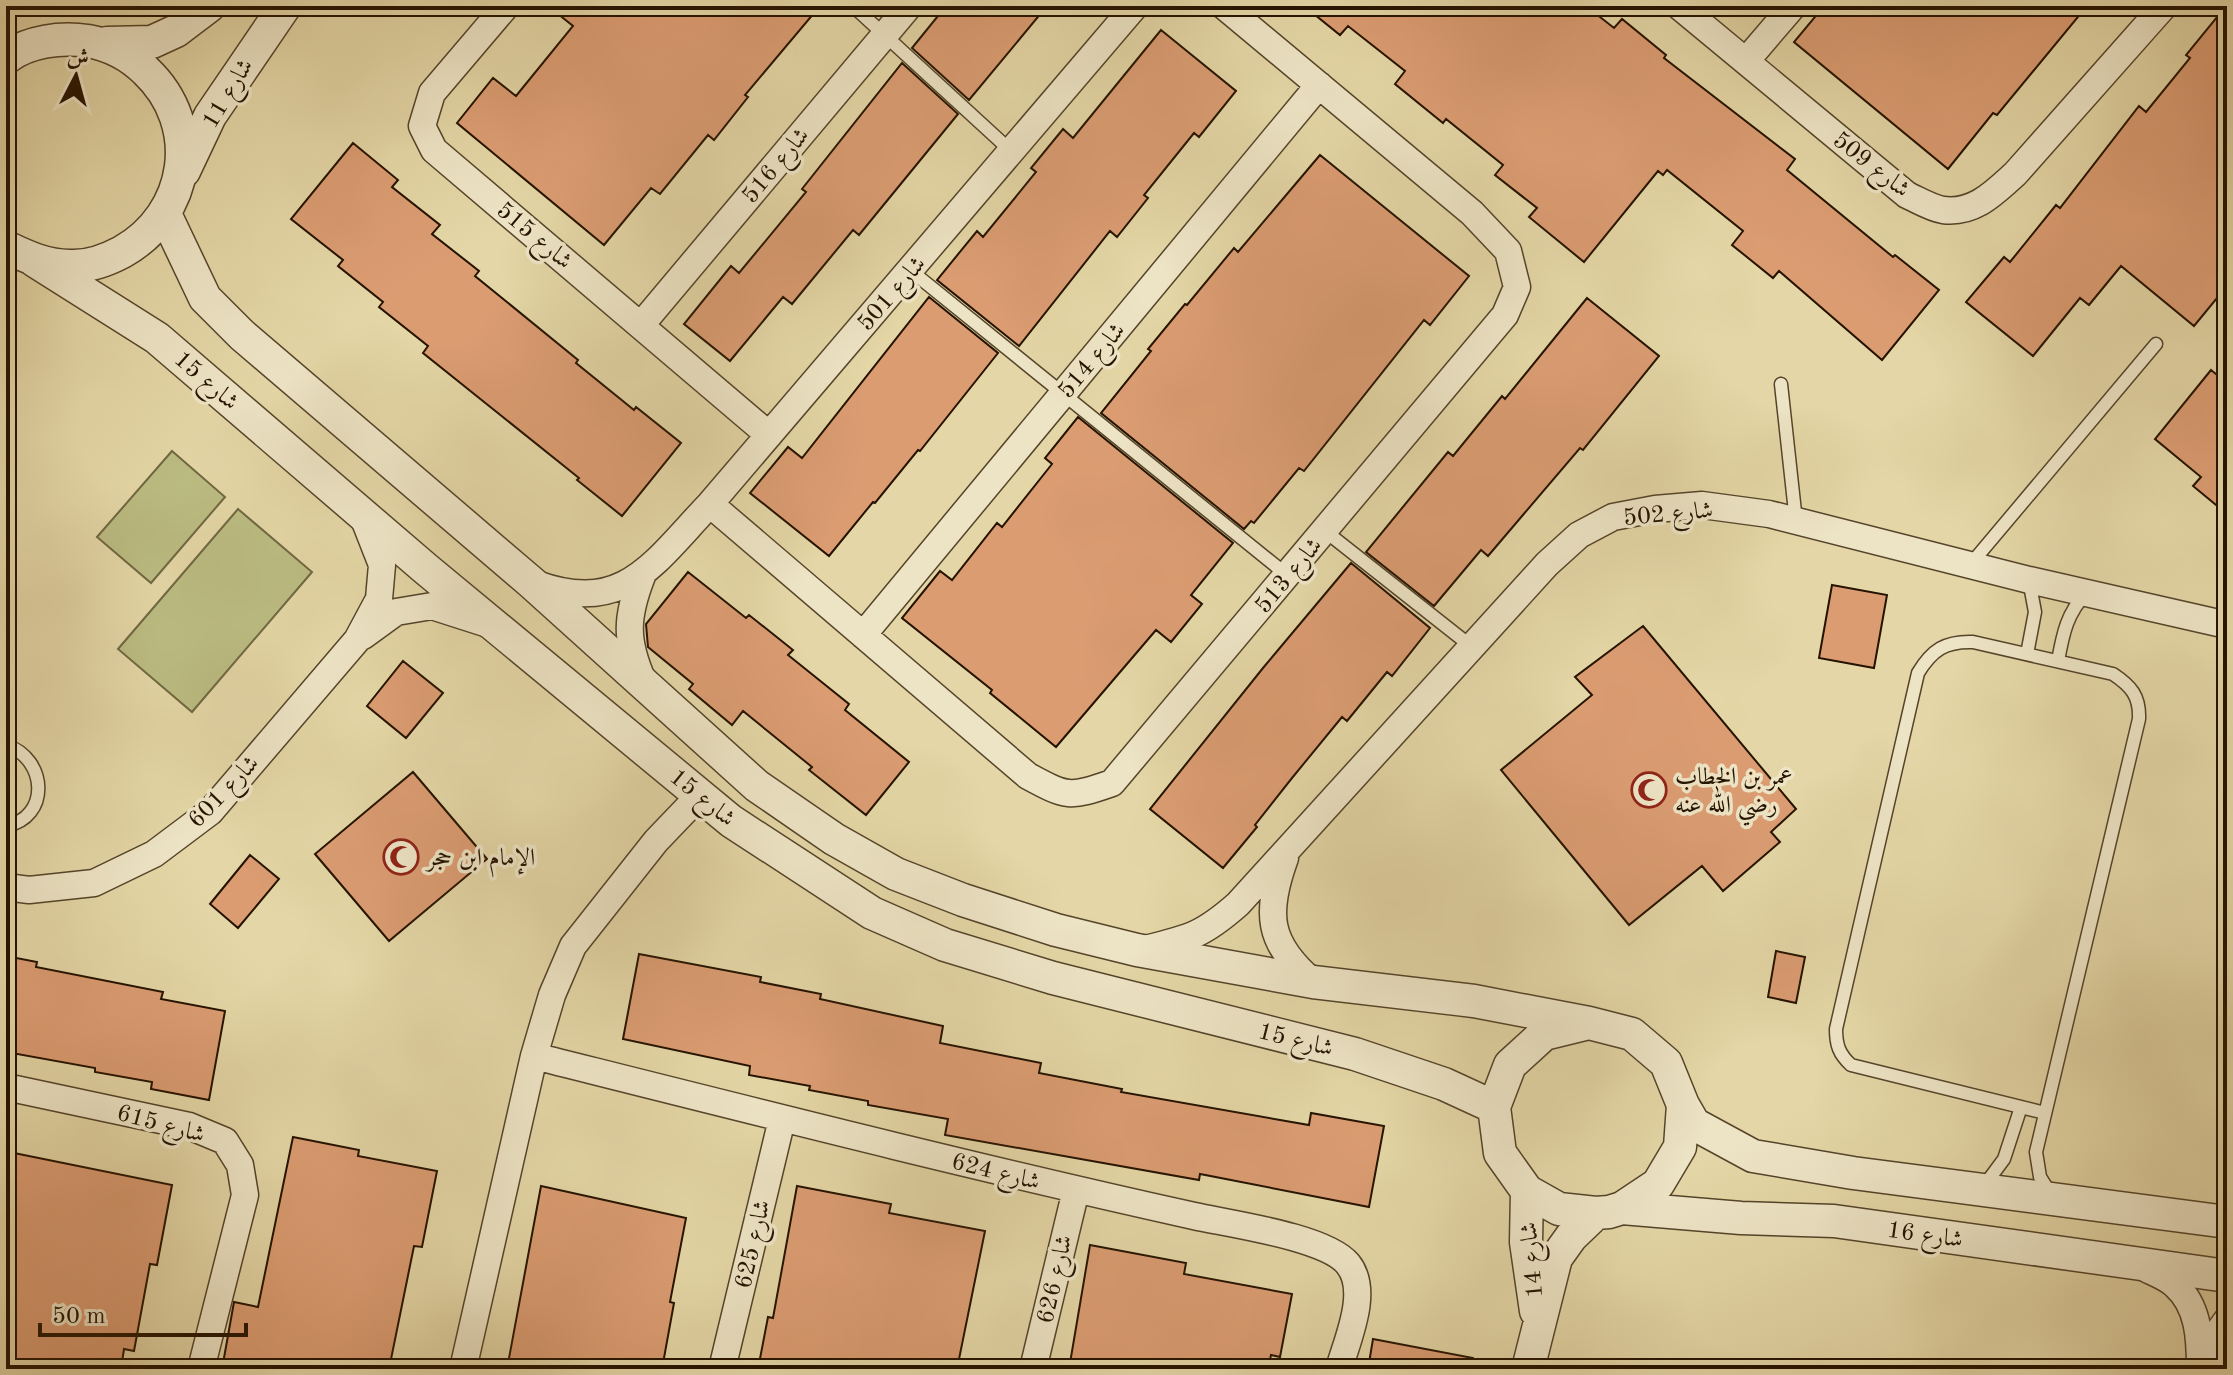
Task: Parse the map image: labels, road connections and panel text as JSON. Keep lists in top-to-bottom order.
{
  "streets": {
    "street": [
      "شارع 11",
      "شارع 509",
      "شارع 516",
      "شارع 515",
      "شارع 501",
      "شارع 514",
      "شارع 15",
      "شارع 502",
      "شارع 513",
      "شارع 601",
      "شارع 615",
      "شارع 624",
      "شارع 16",
      "شارع 625",
      "شارع 14",
      "شارع 626"
    ]
  },
  "crossings": [
    ["شارع 11", "شارع 15"],
    ["شارع 516", "شارع 515"],
    ["شارع 515", "شارع 501"],
    ["شارع 501", "شارع 15"],
    ["شارع 501", "شارع 513"],
    ["شارع 514", "شارع 513"],
    ["شارع 15", "شارع 502"],
    ["شارع 15", "شارع 601"],
    ["شارع 15", "شارع 16"],
    ["شارع 15", "شارع 14"],
    ["شارع 624", "شارع 625"],
    ["شارع 624", "شارع 626"],
    ["شارع 16", "شارع 14"]
  ],
  "places": {
    "mosque": ["عمر بن الخطاب رضي الله عنه", "الإمام ابن حجر"]
  },
  "scale_bar": "50 m",
  "north": "top"
}
